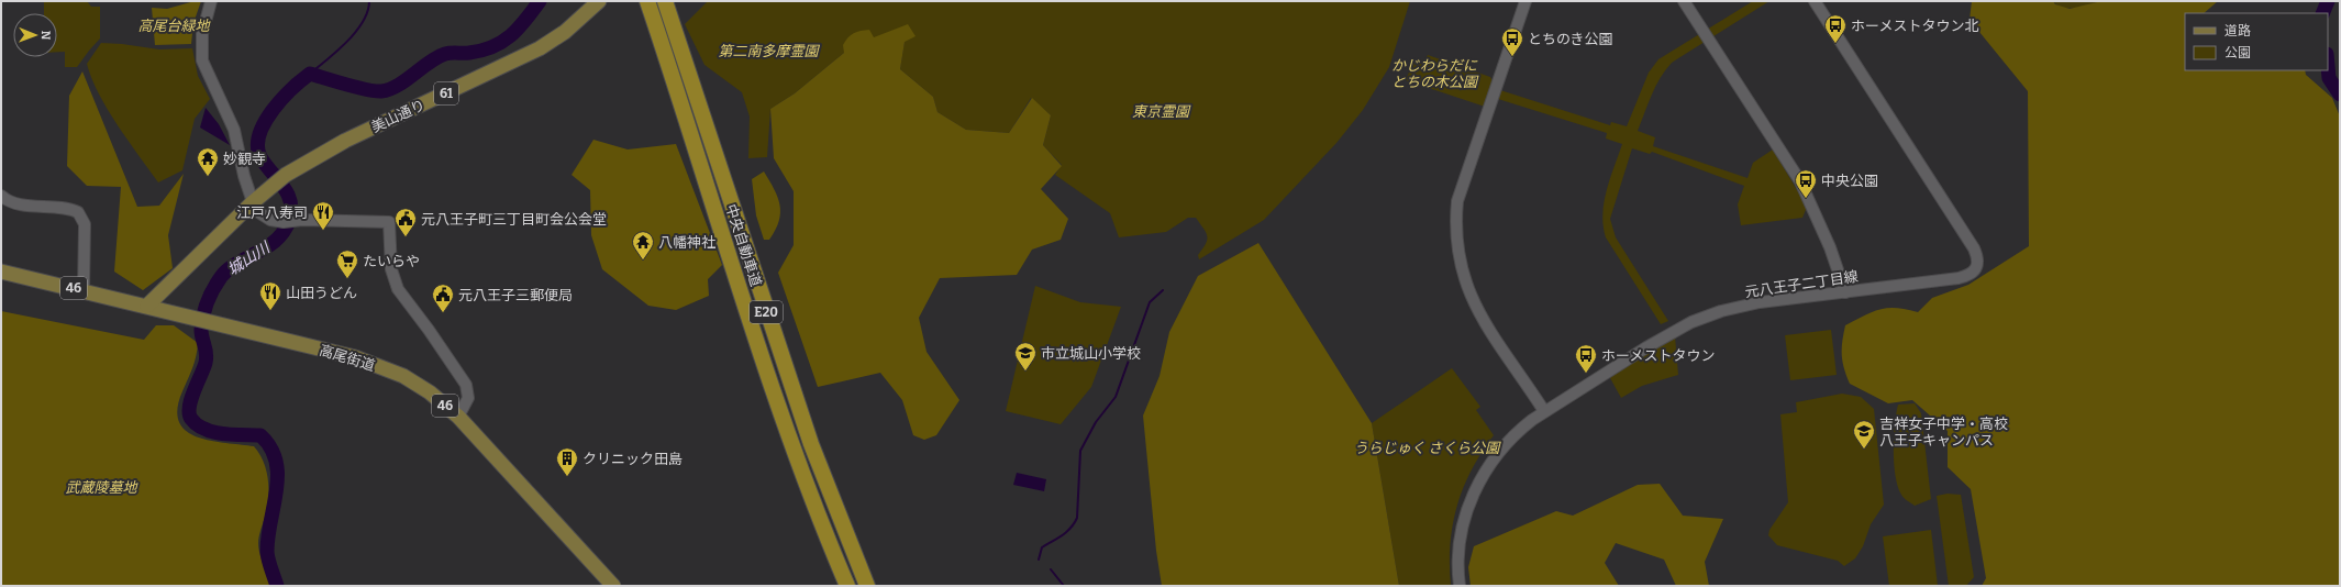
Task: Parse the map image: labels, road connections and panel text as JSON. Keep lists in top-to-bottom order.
{
  "streets": {
    "highway": ["中央自動車道", "E20"],
    "main road": [
      "61",
      "美山通り",
      "46",
      "高尾街道"
    ],
    "street": ["元八王子二丁目線"]
  },
  "crossings": [
    ["61", "美山通り"],
    ["61", "高尾街道"]
  ],
  "water": ["城山川"],
  "parks": [
    "高尾台緑地",
    "第二南多摩霊園",
    "かじわらだに とちの木公園",
    "東京霊園",
    "うらじゅく さくら公園",
    "武蔵陵墓地"
  ],
  "places": {
    "bus stop": [
      "ホーメストタウン北",
      "とちのき公園",
      "中央公園",
      "ホーメストタウン"
    ],
    "temple": ["妙観寺", "八幡神社"],
    "restaurant": ["江戸八寿司", "山田うどん"],
    "public building": ["元八王子町三丁目町会公会堂", "元八王子三郵便局"],
    "supermarket": ["たいらや"],
    "school or university": ["市立城山小学校", "吉祥女子中学・高校 八王子キャンパス"],
    "building": ["クリニック田島"]
  },
  "legend": ["道路", "公園"],
  "north": "right"
}
